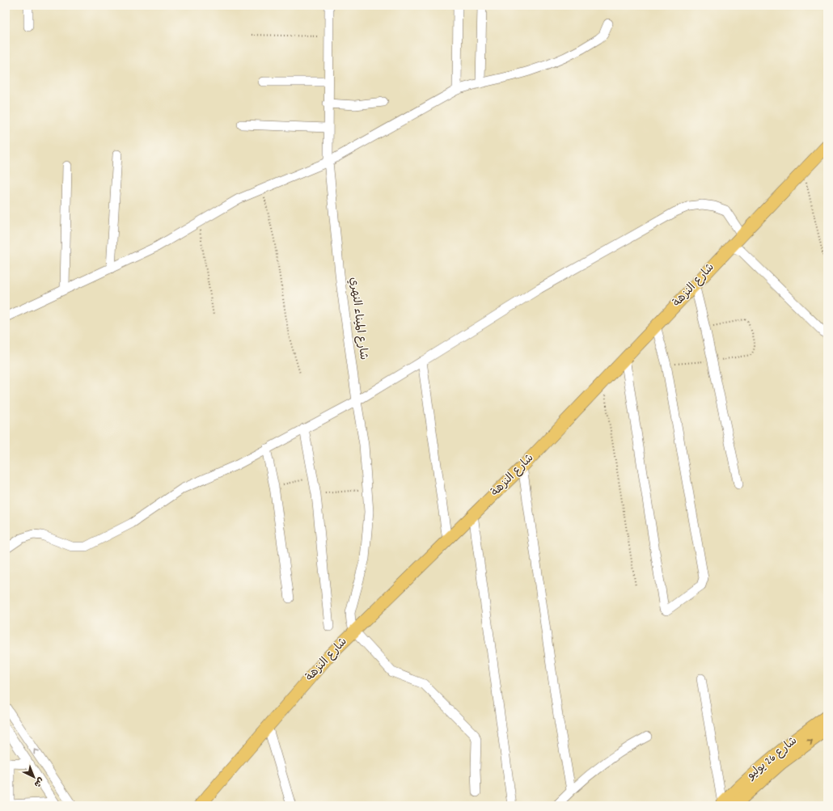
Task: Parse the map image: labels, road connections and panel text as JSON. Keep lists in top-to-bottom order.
{
  "streets": {
    "main road": ["شارع النزهة", "شارع 26 يوليو"],
    "street": ["شارع الميناء النهري"]
  },
  "crossings": [
    ["شارع النزهة", "شارع الميناء النهري"]
  ],
  "north": "bottom right"
}
